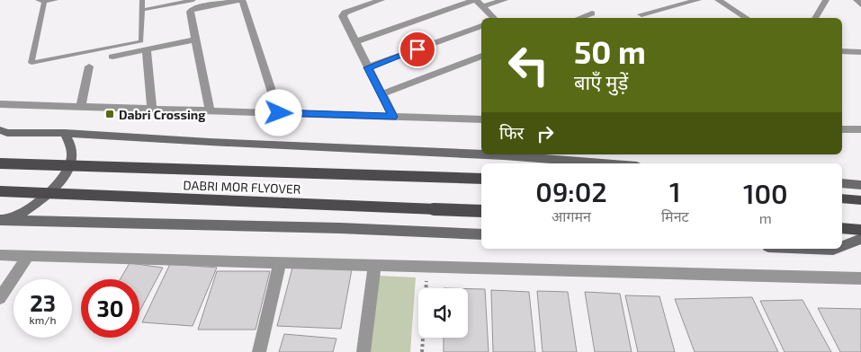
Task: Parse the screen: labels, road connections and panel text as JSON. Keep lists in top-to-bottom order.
{
  "streets": {
    "main road": ["DABRI MOR FLYOVER"]
  },
  "places": {
    "transit": ["Dabri Crossing"]
  },
  "page": {
    "turn": ["50 m", "बाएँ मुड़ें"],
    "then": "फिर",
    "eta": [
      "09:02",
      "आगमन",
      "1",
      "मिनट",
      "100",
      "m"
    ],
    "speed": "23 km/h",
    "limit": "30"
  }
}
